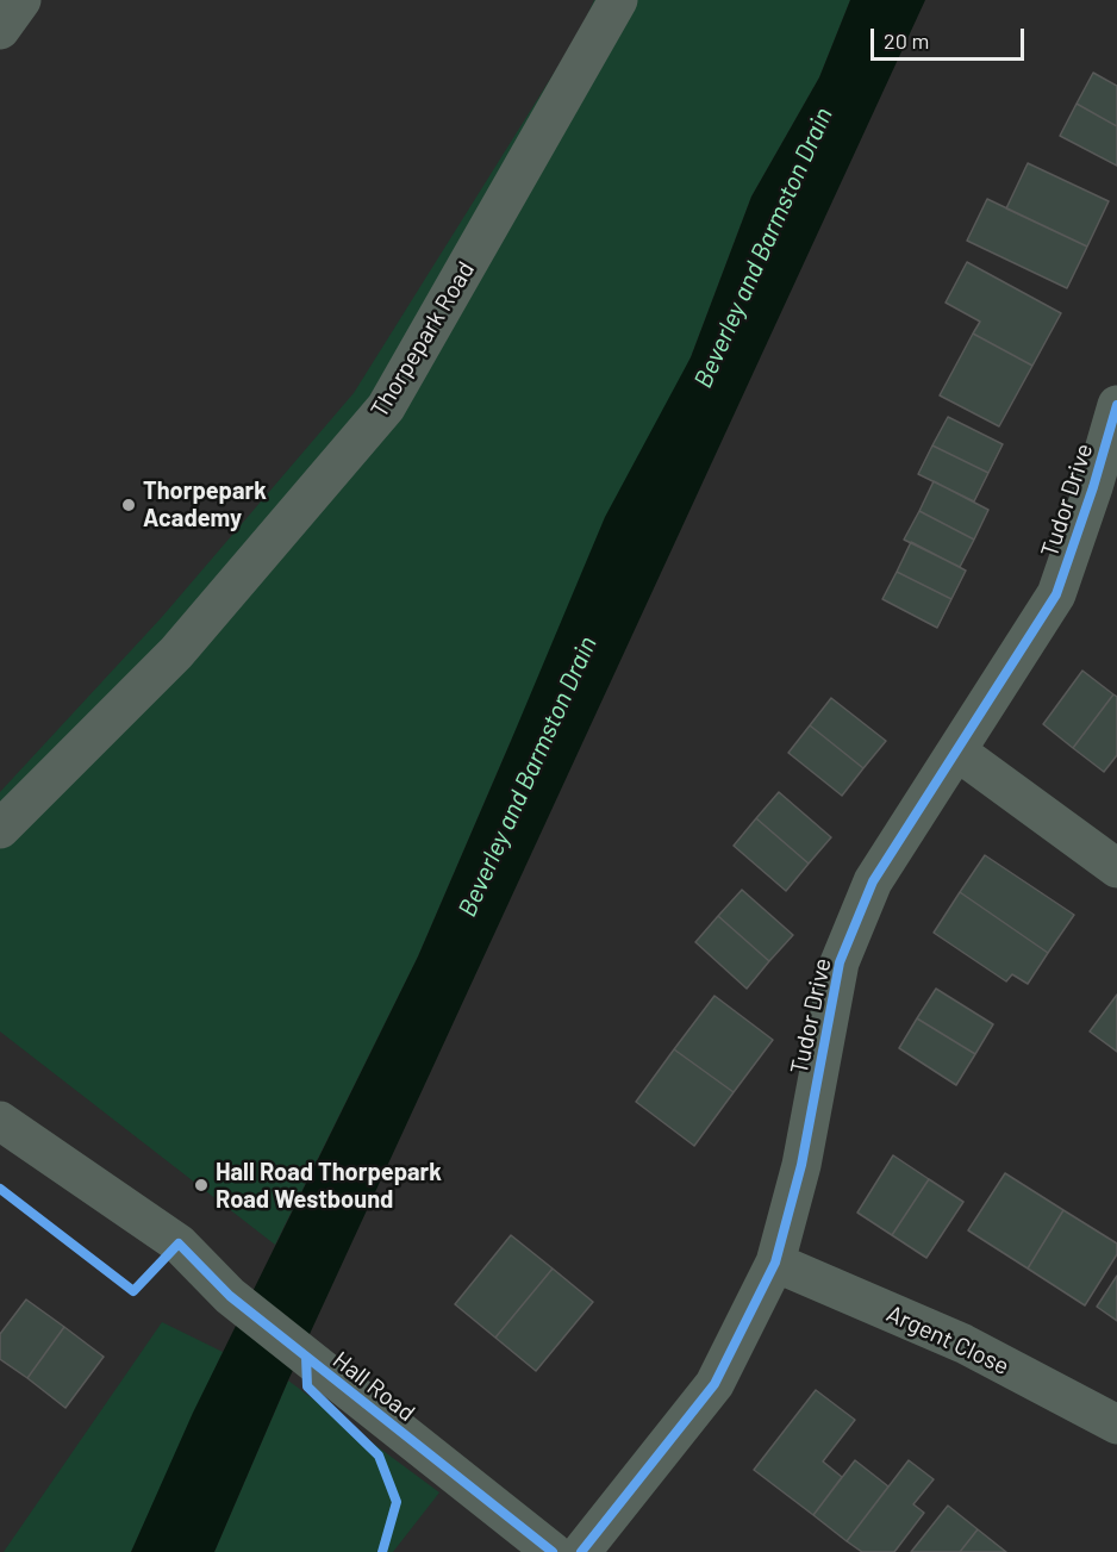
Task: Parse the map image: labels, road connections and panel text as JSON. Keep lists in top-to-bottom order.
{
  "streets": {
    "street": [
      "Thorpepark Road",
      "Tudor Drive",
      "Argent Close",
      "Hall Road"
    ]
  },
  "crossings": [
    ["Tudor Drive", "Argent Close"]
  ],
  "water": ["Beverley and Barmston Drain"],
  "places": ["Thorpepark Academy", "Hall Road Thorpepark Road Westbound"],
  "scale_bar": "20 m"
}
